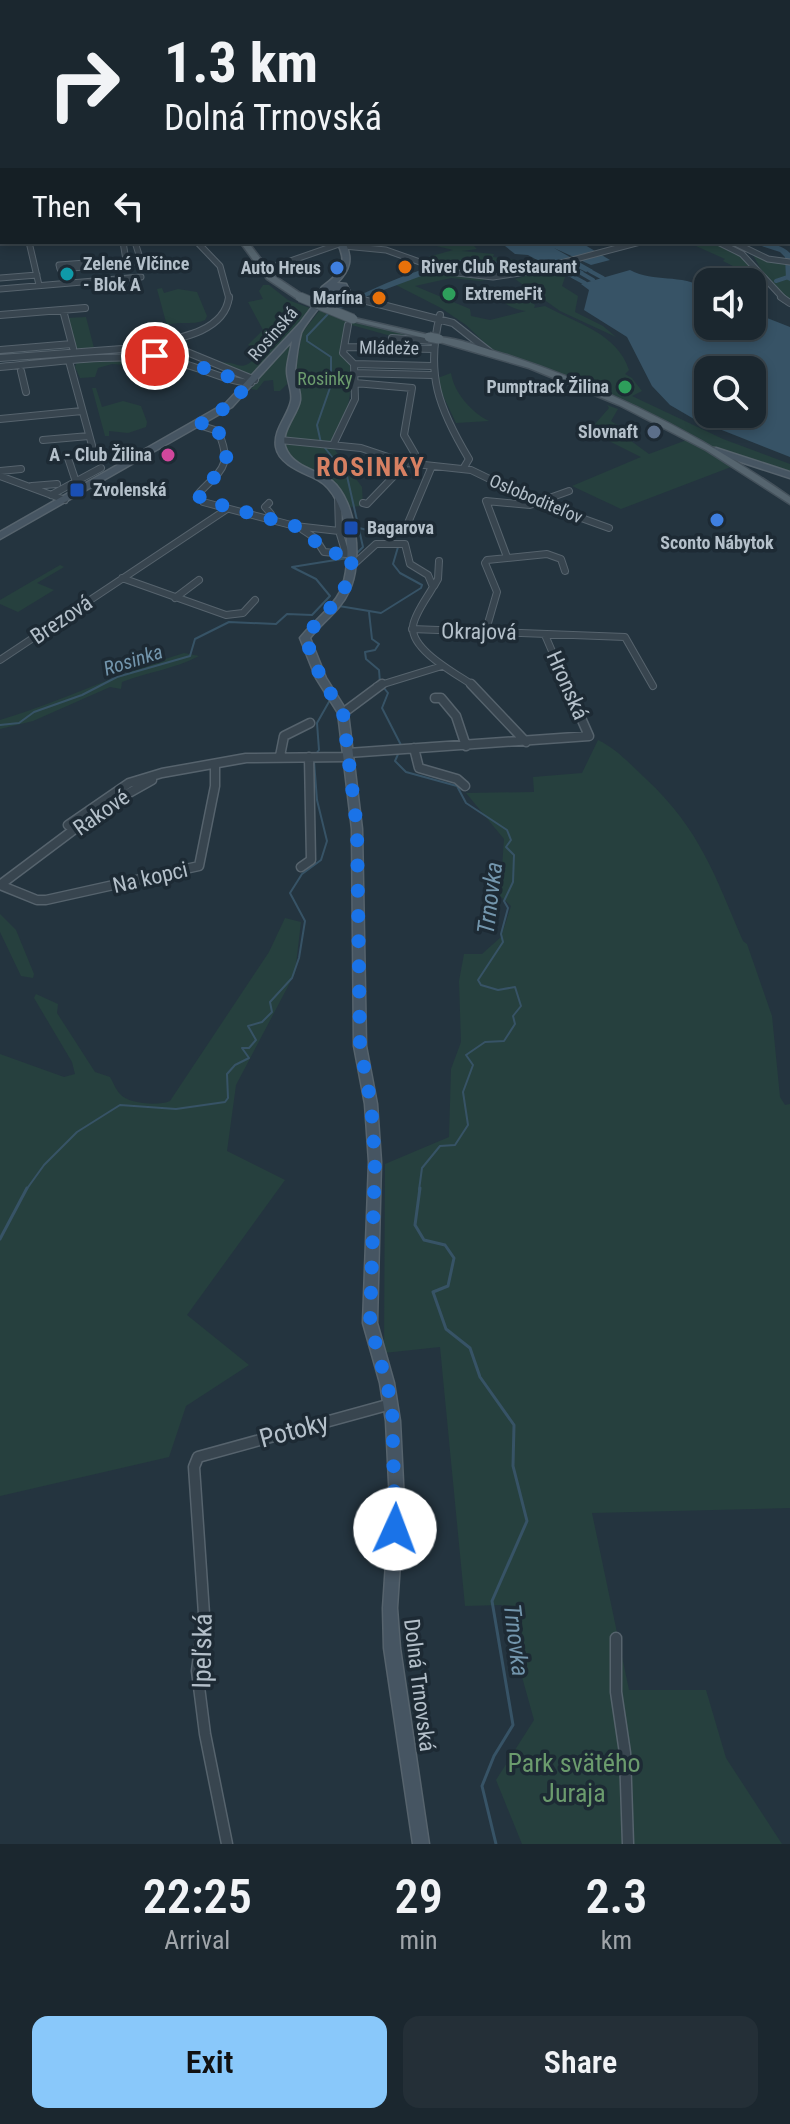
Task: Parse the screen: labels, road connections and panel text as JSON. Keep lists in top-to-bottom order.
{
  "streets": {
    "street": [
      "Rosinská",
      "Mládeže",
      "Osloboditeľov",
      "Brezová",
      "Okrajová",
      "Hronská",
      "Rakové",
      "Na kopci",
      "Potoky",
      "Ipeľská",
      "Dolná Trnovská"
    ]
  },
  "crossings": [
    ["Mládeže", "Osloboditeľov"],
    ["Okrajová", "Hronská"],
    ["Hronská", "Rakové"],
    ["Rakové", "Na kopci"],
    ["Rakové", "Dolná Trnovská"],
    ["Potoky", "Ipeľská"],
    ["Potoky", "Dolná Trnovská"]
  ],
  "districts": ["ROSINKY"],
  "water": ["Rosinka", "Trnovka"],
  "parks": ["Rosinky", "Park svätého Juraja"],
  "places": {
    "other": [
      "River Club Restaurant",
      "Auto Hreus",
      "Zelené Vlčince - Blok A",
      "ExtremeFit",
      "Marína",
      "Pumptrack Žilina",
      "Slovnaft",
      "A - Club Žilina",
      "Sconto Nábytok"
    ],
    "transit": ["Zvolenská", "Bagarova"]
  },
  "page": {
    "turn": ["1.3 km", "Dolná Trnovská"],
    "then": "Then",
    "eta": [
      "22:25",
      "Arrival",
      "29",
      "min",
      "2.3",
      "km"
    ],
    "buttons": ["Exit", "Share"]
  }
}
